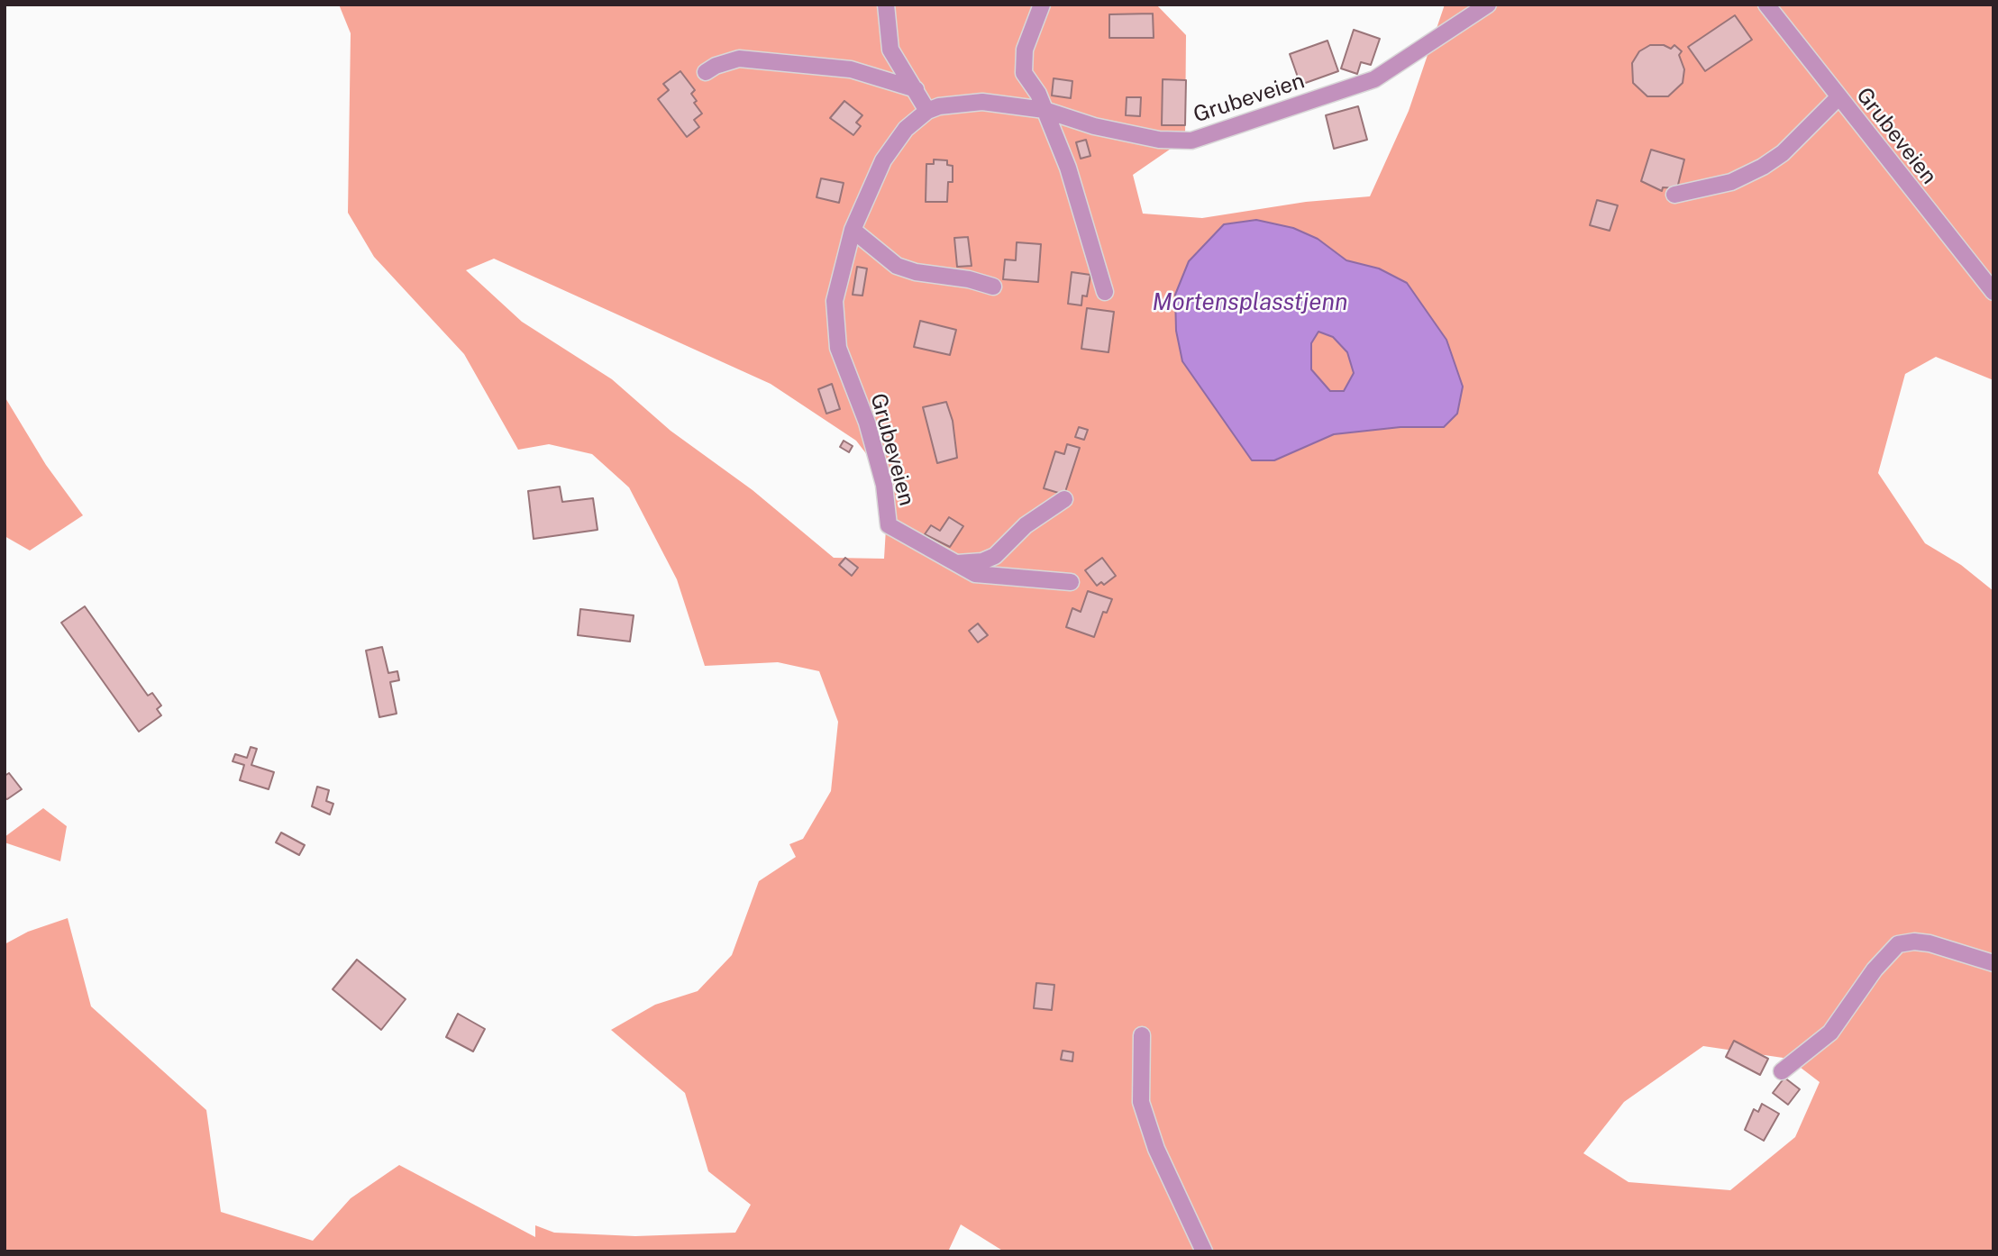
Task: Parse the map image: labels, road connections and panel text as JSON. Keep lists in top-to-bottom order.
{
  "streets": {
    "street": ["Grubeveien"]
  },
  "water": ["Mortensplasstjenn"]
}
